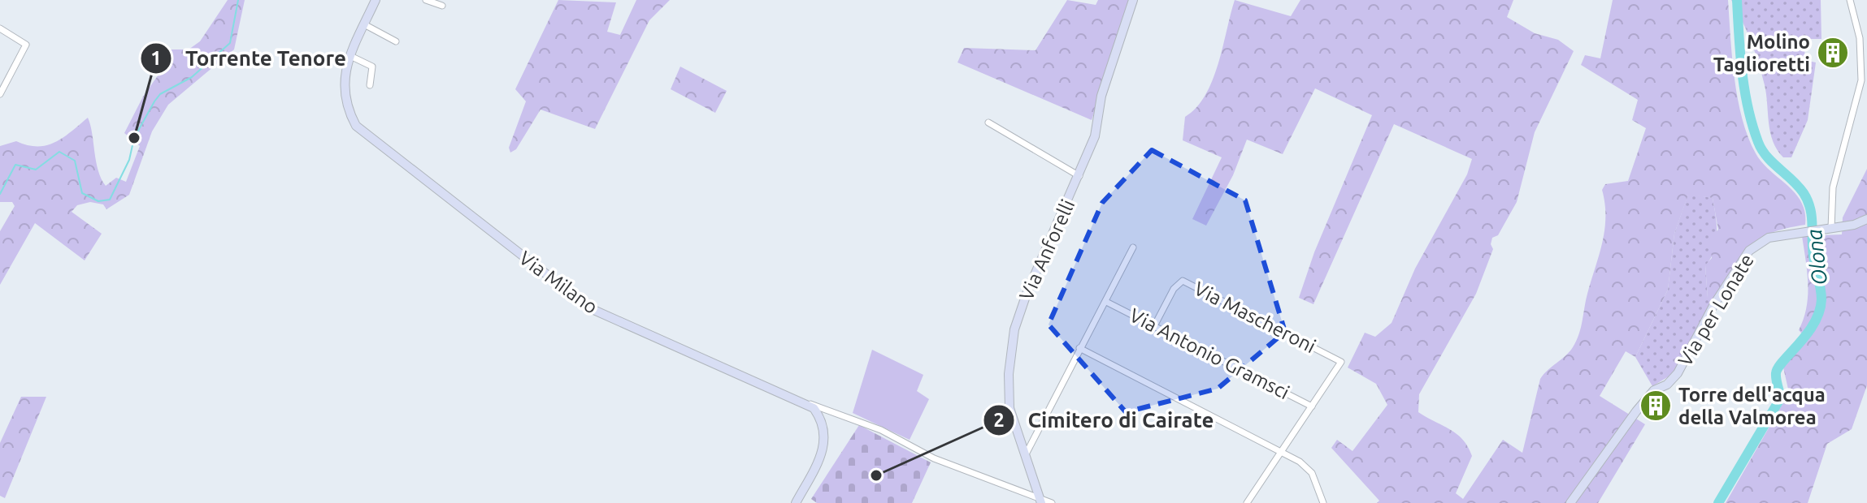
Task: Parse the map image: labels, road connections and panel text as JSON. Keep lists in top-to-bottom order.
{
  "streets": {
    "street": [
      "Via Anforelli",
      "Via Milano",
      "Via per Lonate",
      "Via Mascheroni",
      "Via Antonio Gramsci"
    ]
  },
  "crossings": [
    ["Via Mascheroni", "Via Antonio Gramsci"]
  ],
  "water": ["Olona"],
  "places": {
    "building": ["Molino Taglioretti", "Torre dell'acqua della Valmorea"],
    "other": ["Torrente Tenore", "Cimitero di Cairate"]
  }
}
